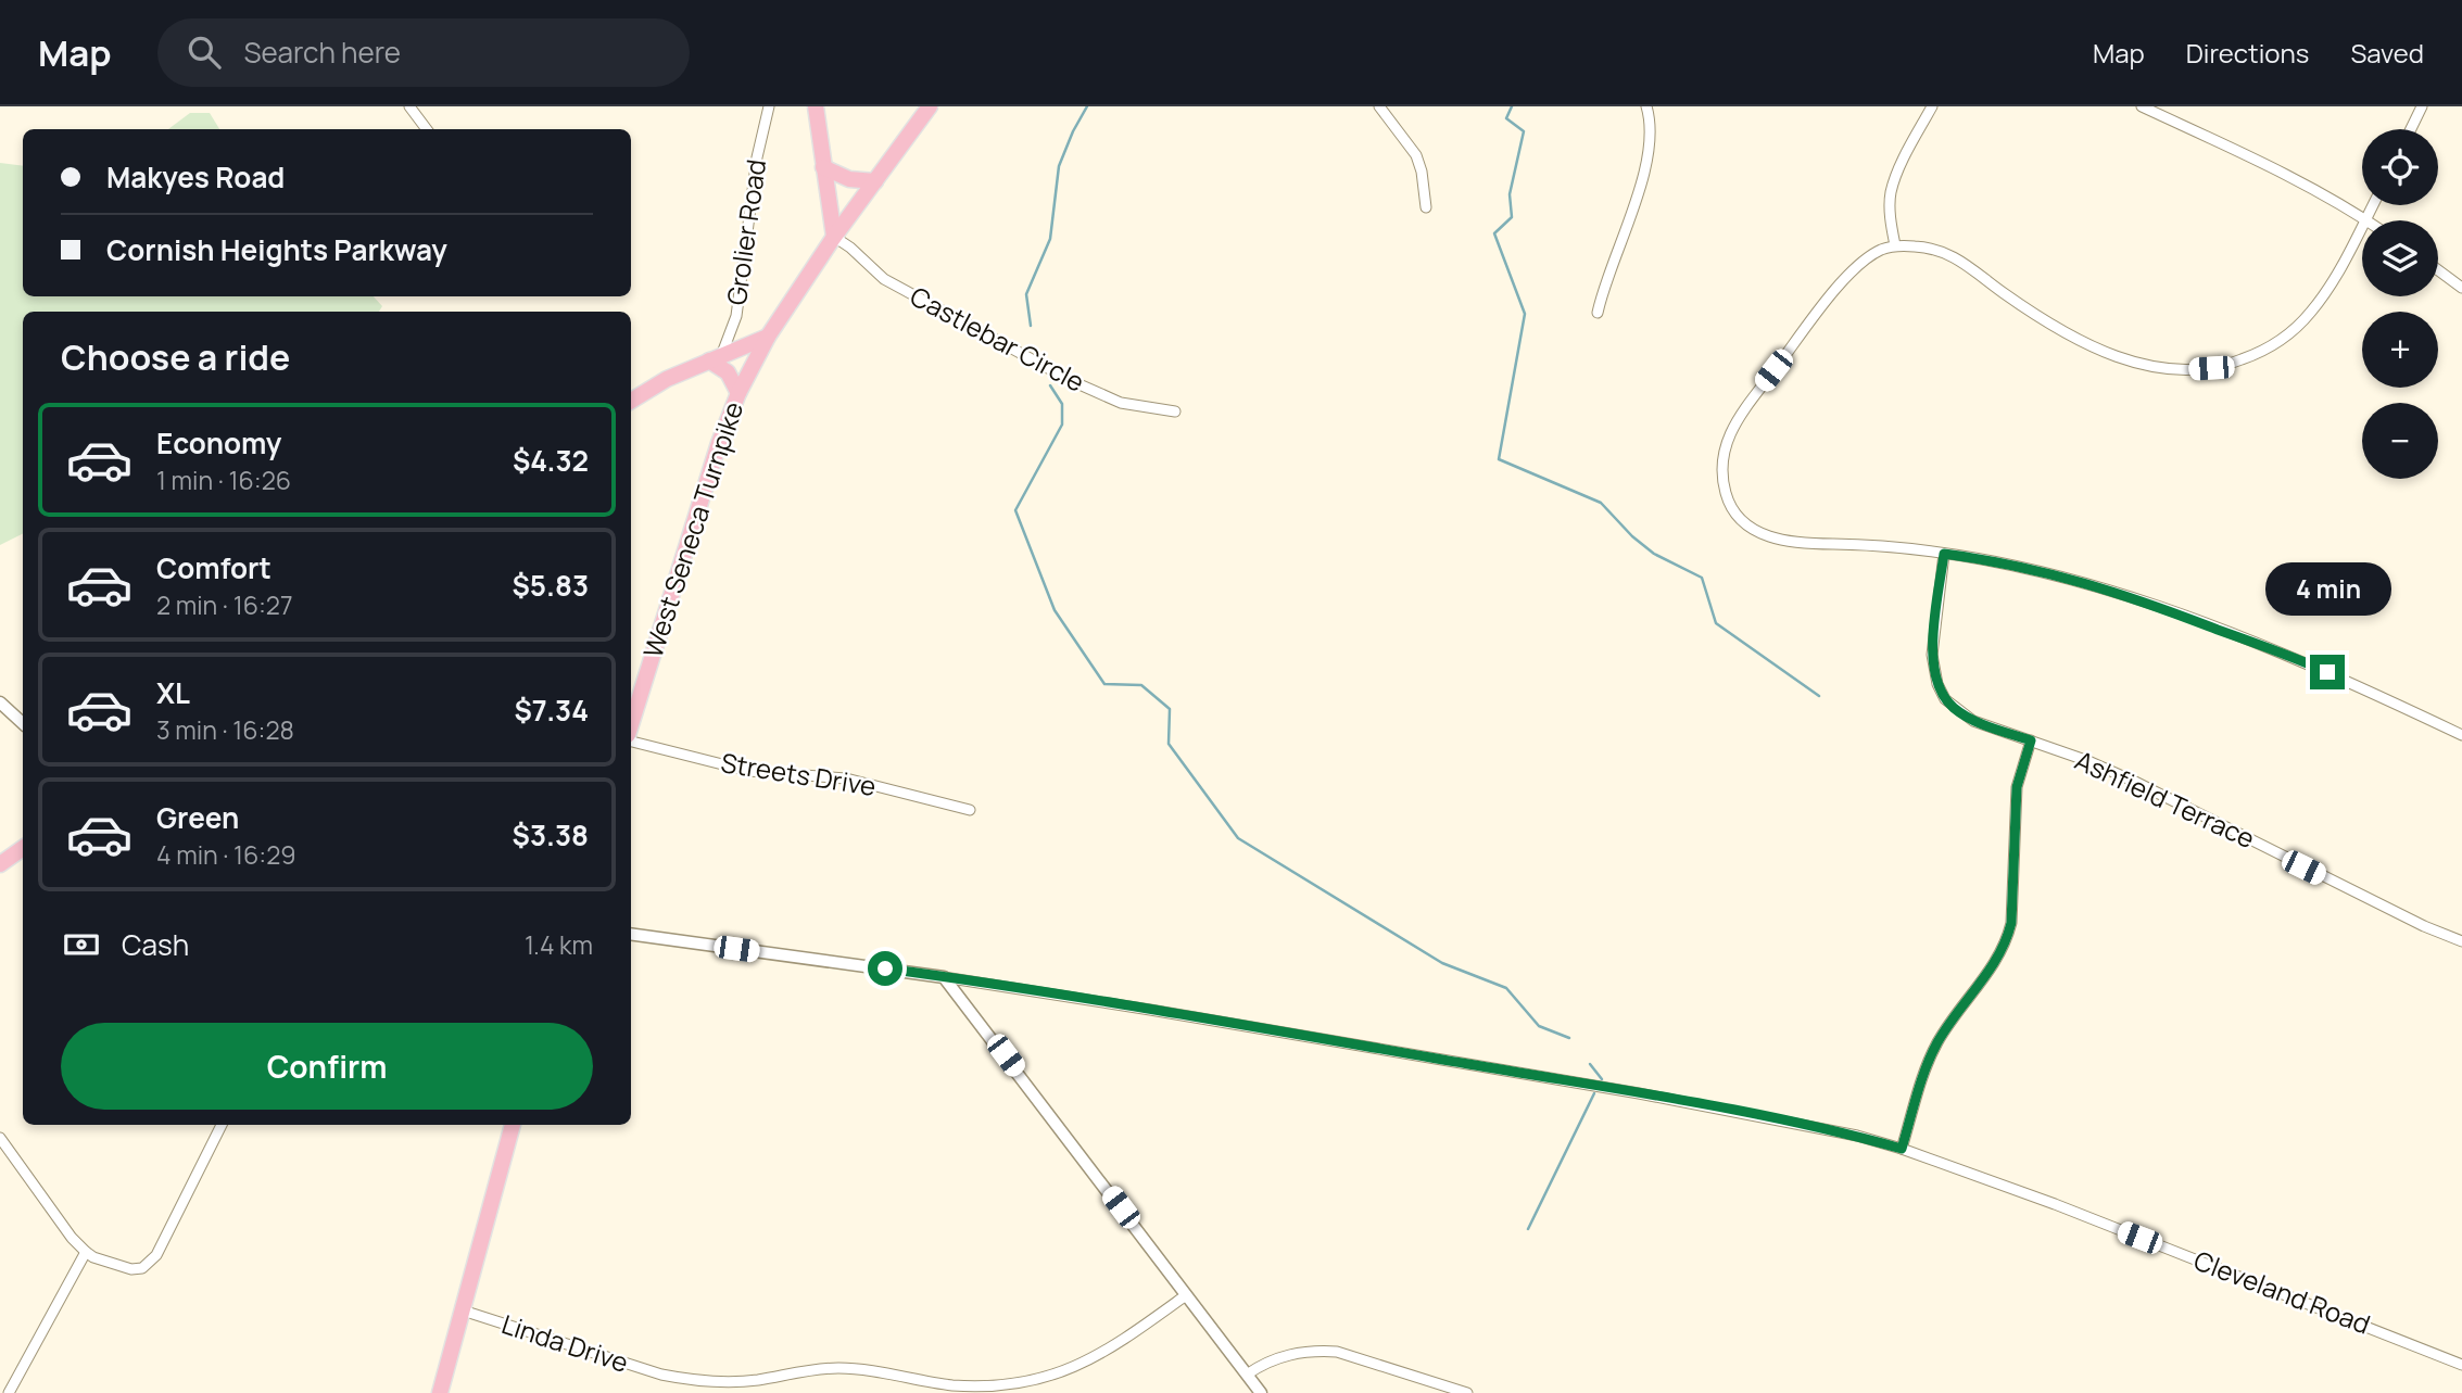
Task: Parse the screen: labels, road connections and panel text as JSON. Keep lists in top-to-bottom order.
{
  "streets": {
    "main road": ["West Seneca Turnpike"],
    "street": [
      "Grolier Road",
      "Castlebar Circle",
      "Streets Drive",
      "Ashfield Terrace",
      "Cleveland Road",
      "Linda Drive"
    ]
  },
  "crossings": [
    ["Castlebar Circle", "West Seneca Turnpike"]
  ],
  "page": {
    "header": "Map",
    "search": "Search here",
    "nav": ["Map", "Directions", "Saved"],
    "map_buttons": ["+", "−"],
    "banner": ["Makyes Road", "Cornish Heights Parkway"],
    "heading": "Choose a ride",
    "list": [
      {
        "name": "Economy",
        "note": "1 min · 16:26",
        "value": "$4.32"
      },
      {
        "name": "Comfort",
        "note": "2 min · 16:27",
        "value": "$5.83"
      },
      {
        "name": "XL",
        "note": "3 min · 16:28",
        "value": "$7.34"
      },
      {
        "name": "Green",
        "note": "4 min · 16:29",
        "value": "$3.38"
      }
    ],
    "bubble": "4 min",
    "pay": ["Cash", "1.4 km"],
    "buttons": "Confirm"
  }
}
